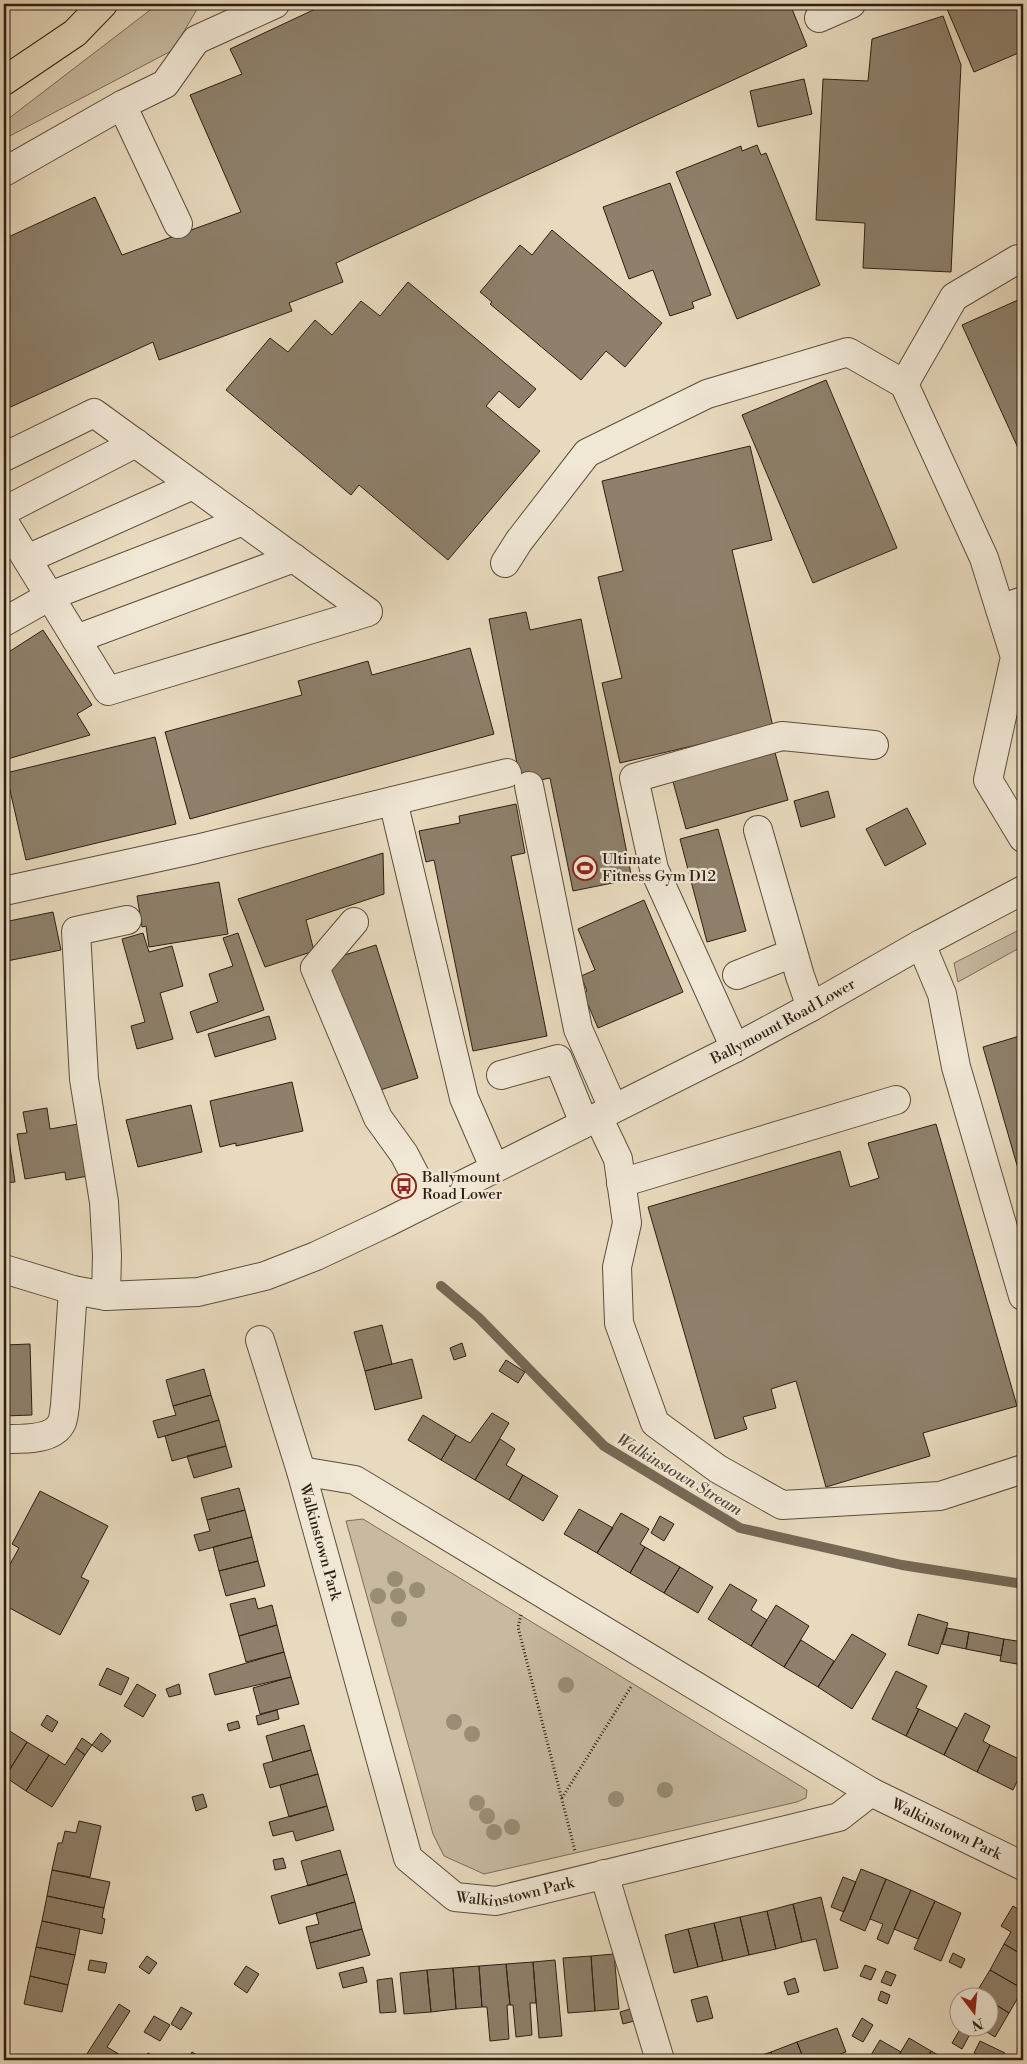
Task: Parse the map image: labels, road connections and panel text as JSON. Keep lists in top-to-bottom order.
{
  "streets": {
    "street": ["Ballymount Road Lower", "Walkinstown Park"]
  },
  "water": ["Walkinstown Stream"],
  "places": {
    "sports": ["Ultimate Fitness Gym D12"],
    "bus stop": ["Ballymount Road Lower"]
  },
  "north": "bottom"
}
